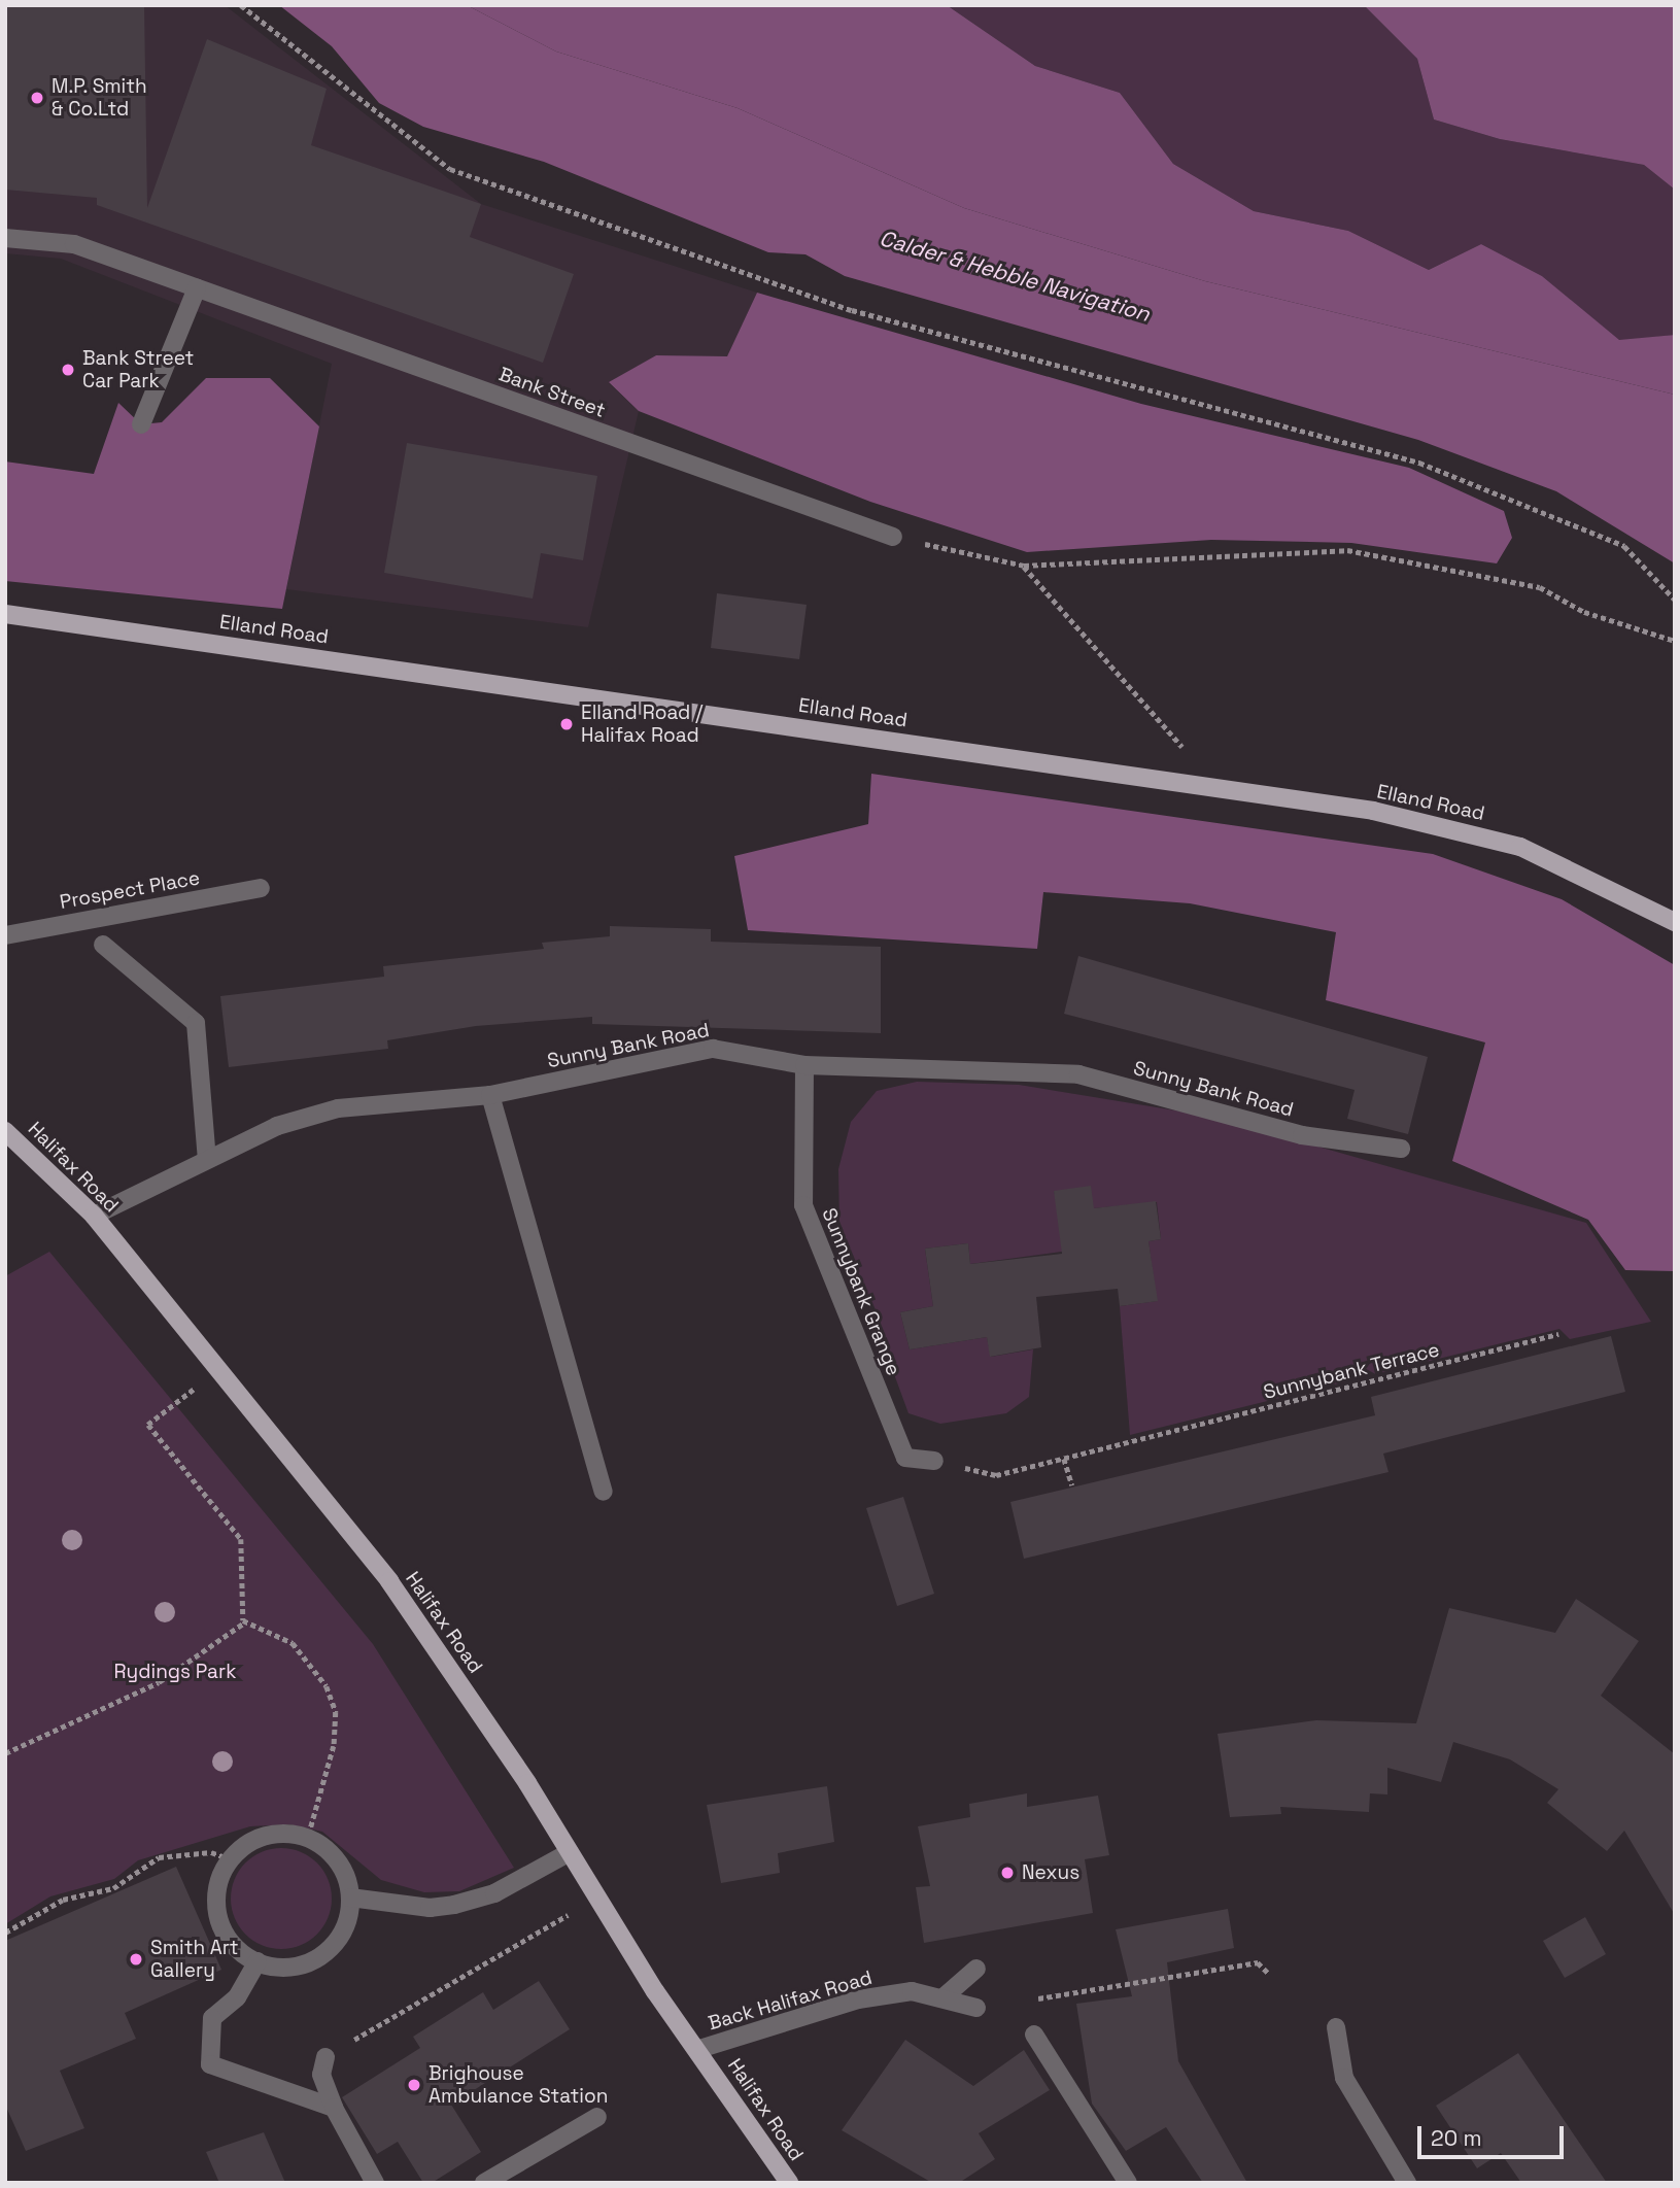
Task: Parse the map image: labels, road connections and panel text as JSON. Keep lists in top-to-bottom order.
{
  "streets": {
    "main road": ["Elland Road", "Halifax Road"],
    "street": [
      "Bank Street",
      "Prospect Place",
      "Sunny Bank Road",
      "Sunnybank Grange",
      "Back Halifax Road"
    ],
    "path": ["Sunnybank Terrace"]
  },
  "crossings": [
    ["Sunny Bank Road", "Halifax Road"],
    ["Sunny Bank Road", "Sunnybank Grange"],
    ["Halifax Road", "Back Halifax Road"],
    ["Sunnybank Grange", "Sunnybank Terrace"]
  ],
  "water": ["Calder & Hebble Navigation"],
  "parks": ["Rydings Park"],
  "places": [
    "M.P. Smith & Co.Ltd",
    "Bank Street Car Park",
    "Elland Road / Halifax Road",
    "Nexus",
    "Smith Art Gallery",
    "Brighouse Ambulance Station"
  ],
  "scale_bar": "20 m"
}
